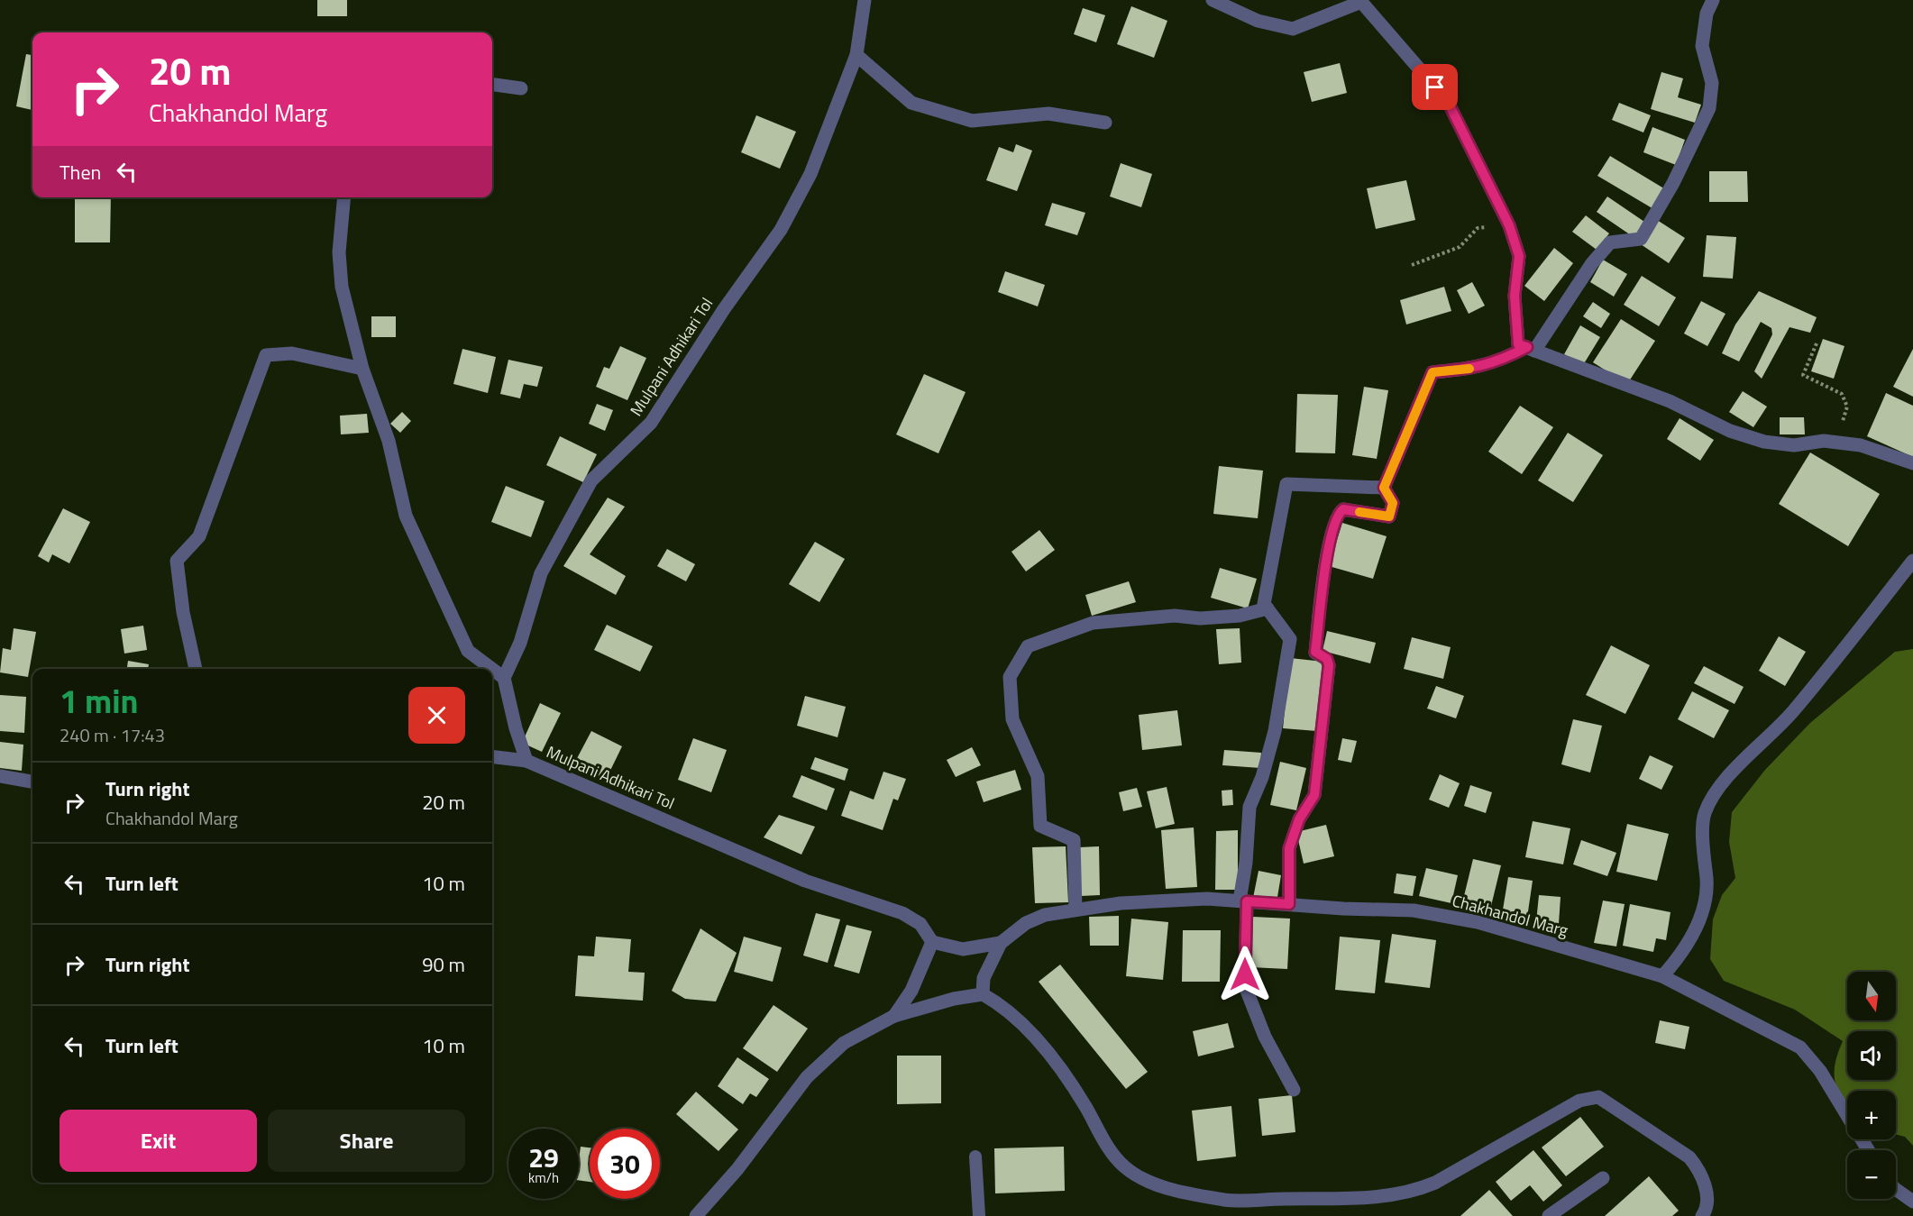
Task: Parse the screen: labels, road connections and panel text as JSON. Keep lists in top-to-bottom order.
{
  "streets": {
    "street": ["Mulpani Adhikari Tol", "Chakhandol Marg"]
  },
  "north": "bottom",
  "page": {
    "turn": ["20 m", "Chakhandol Marg"],
    "then": "Then",
    "heading": ["1 min", "240 m · 17:43"],
    "list": [
      {
        "name": "Turn right",
        "note": "Chakhandol Marg",
        "value": "20 m"
      },
      {
        "name": "Turn left",
        "value": "10 m"
      },
      {
        "name": "Turn right",
        "value": "90 m"
      },
      {
        "name": "Turn left",
        "value": "10 m"
      }
    ],
    "map_buttons": ["+", "−"],
    "buttons": ["Exit", "Share"],
    "speed": "29 km/h",
    "limit": "30"
  }
}
